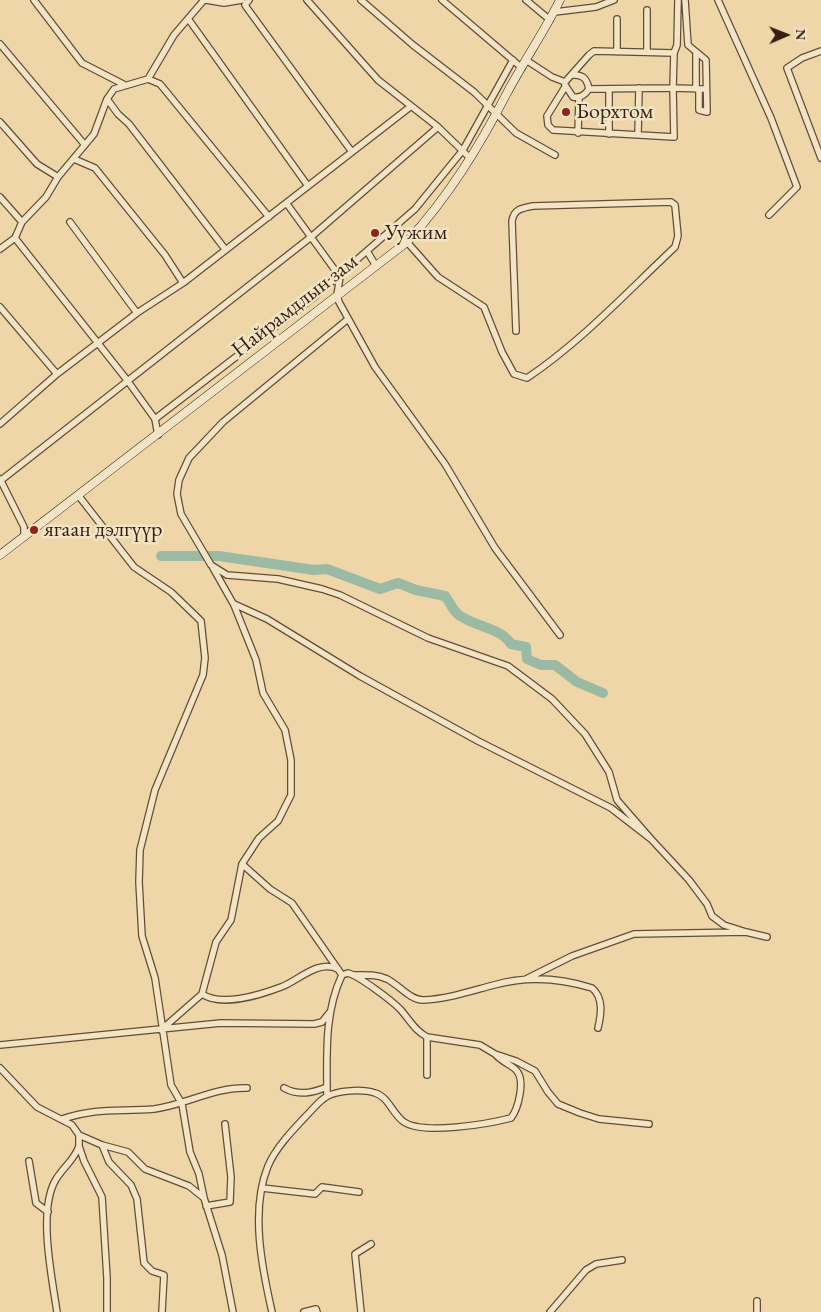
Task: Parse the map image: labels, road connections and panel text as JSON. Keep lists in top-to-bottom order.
{
  "streets": {
    "main road": ["Найрамдлын зам"]
  },
  "places": ["Борхтом", "Уужим", "ягаан дэлгүүр"],
  "north": "right"
}
